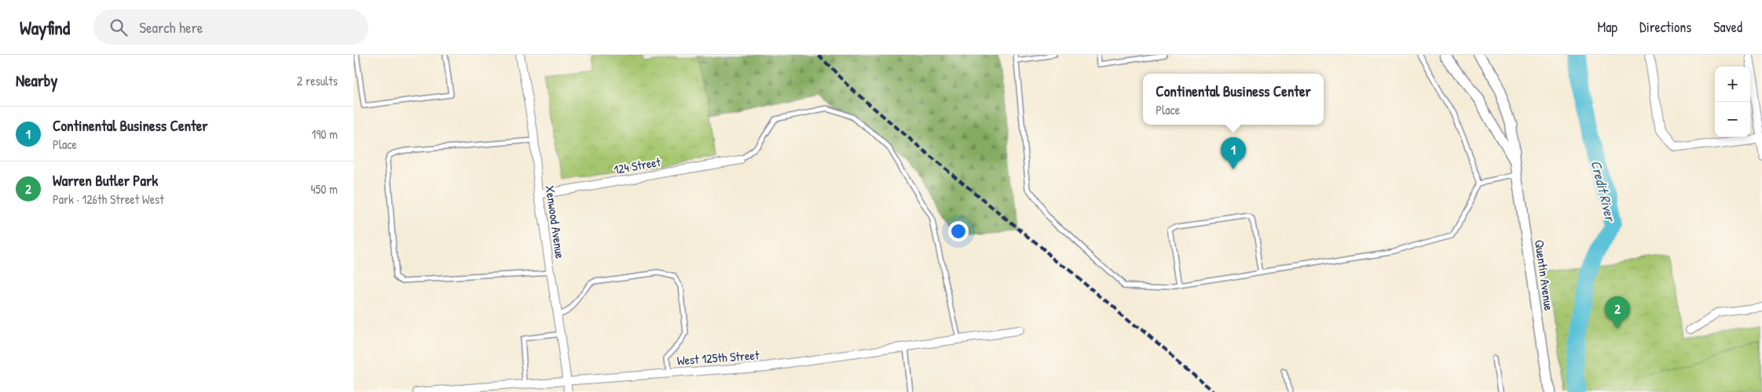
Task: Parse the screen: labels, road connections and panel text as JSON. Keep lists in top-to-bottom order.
{
  "streets": {
    "street": [
      "124 Street",
      "Xenwood Avenue",
      "Quentin Avenue",
      "West 125th Street"
    ]
  },
  "crossings": [
    ["124 Street", "Xenwood Avenue"],
    ["Xenwood Avenue", "West 125th Street"]
  ],
  "water": ["Credit River"],
  "page": {
    "header": "Wayfind",
    "search": "Search here",
    "nav": ["Map", "Directions", "Saved"],
    "heading": ["Nearby", "2 results"],
    "map_buttons": ["+", "−"],
    "popup": ["Continental Business Center", "Place"],
    "list": [
      {
        "mark": "1",
        "name": "Continental Business Center",
        "note": "Place",
        "value": "190 m"
      },
      {
        "mark": "2",
        "name": "Warren Butler Park",
        "note": "Park · 126th Street West",
        "value": "450 m"
      }
    ],
    "pins": ["1", "2"]
  }
}
